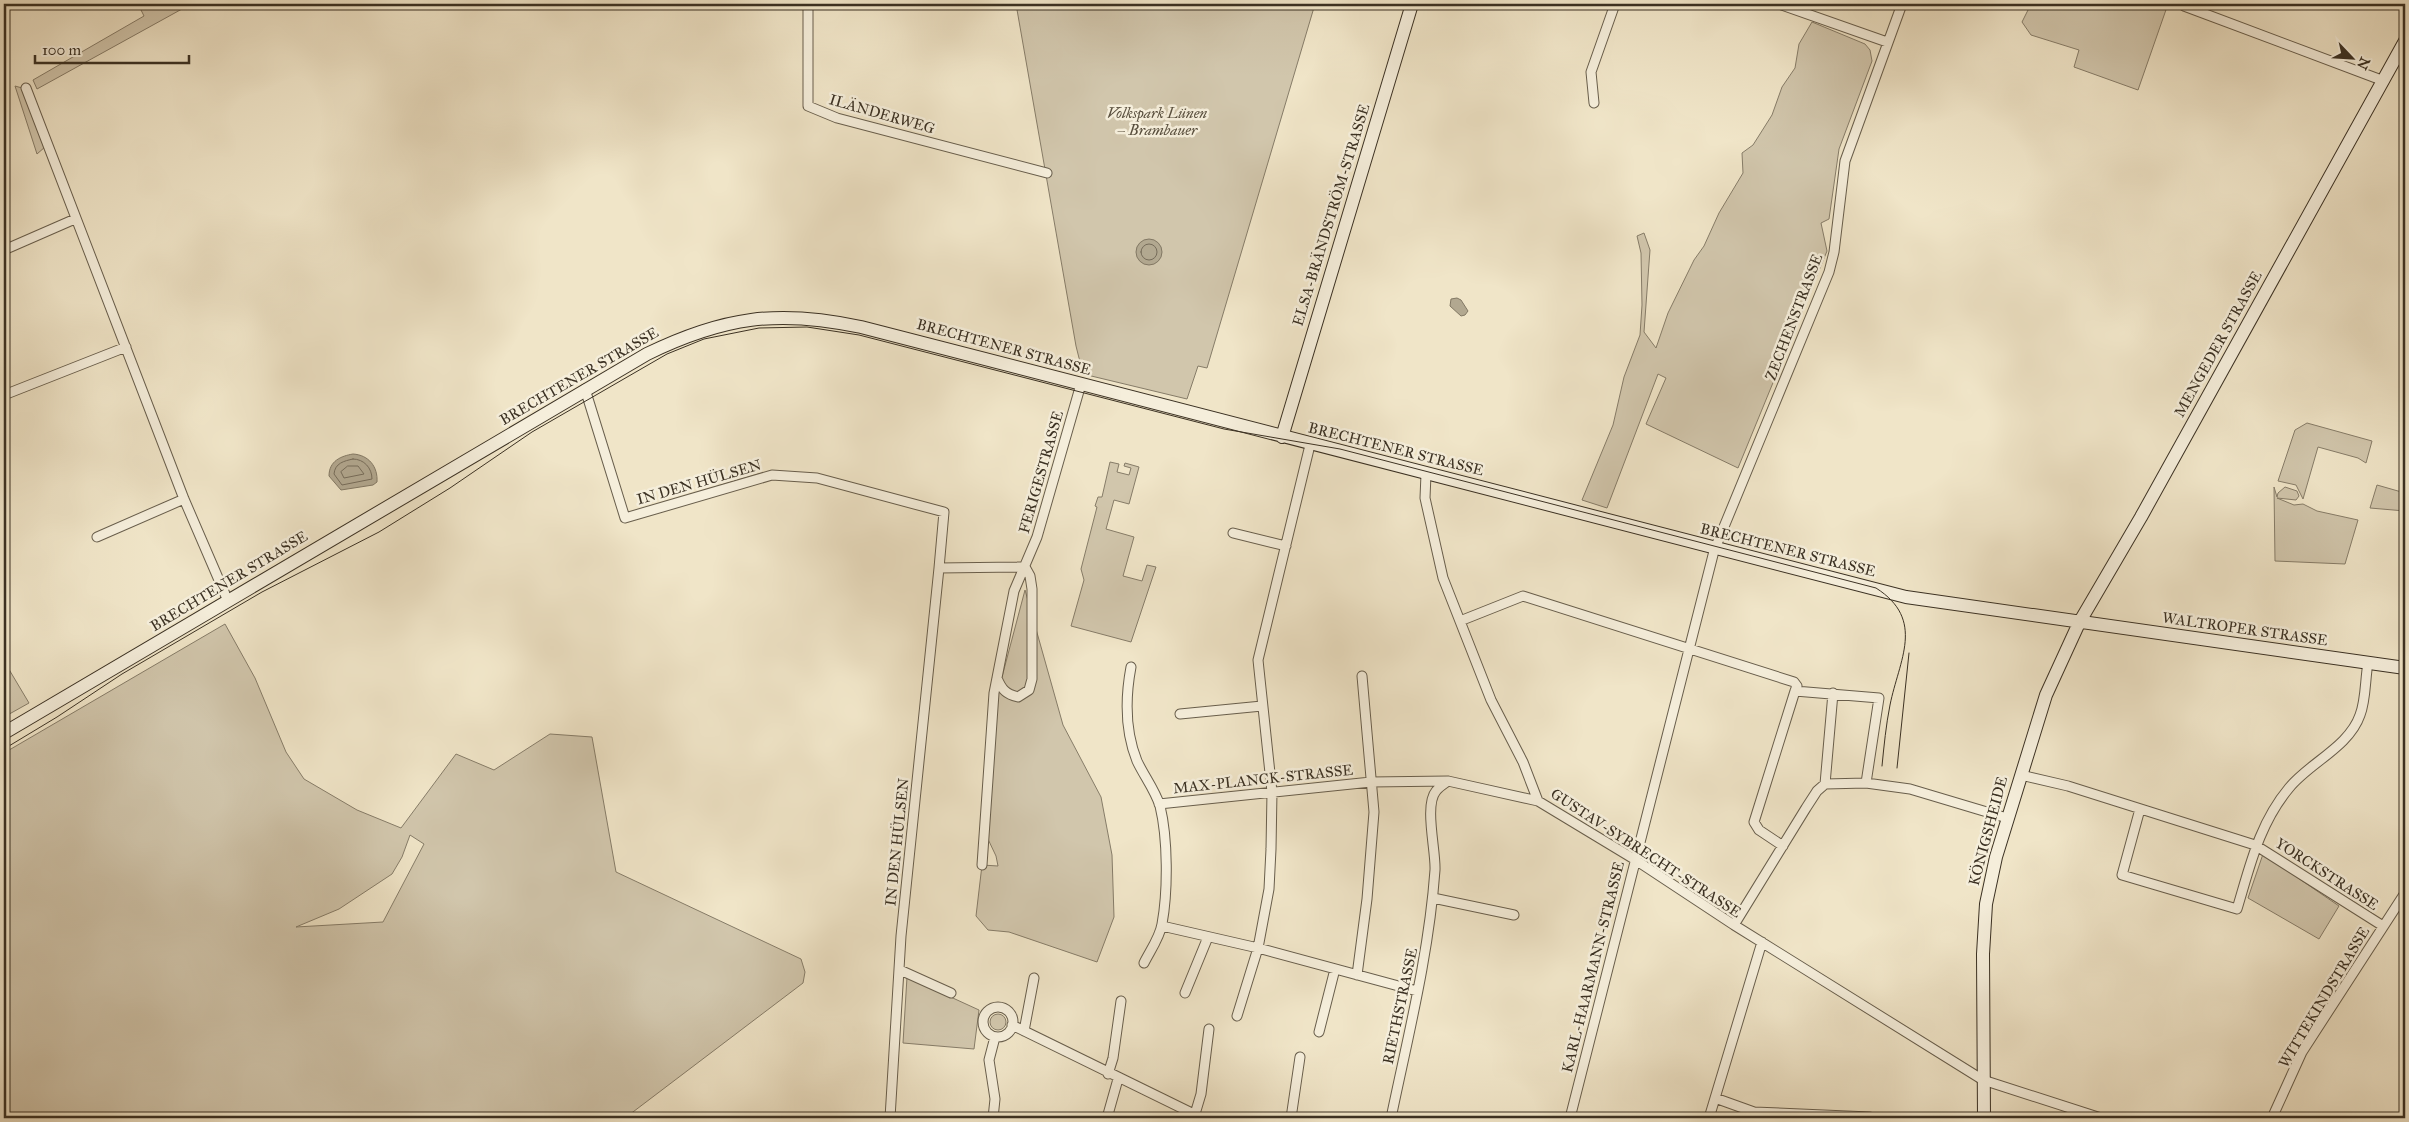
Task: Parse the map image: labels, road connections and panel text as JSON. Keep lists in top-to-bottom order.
{
  "streets": {
    "main road": [
      "ELSA-BRÄNDSTRÖM-STRASSE",
      "MENGEDER STRASSE",
      "BRECHTENER STRASSE",
      "WALTROPER STRASSE",
      "KÖNIGSHEIDE"
    ],
    "street": [
      "ILÄNDERWEG",
      "ZECHENSTRASSE",
      "FERIGESTRASSE",
      "IN DEN HÜLSEN",
      "MAX-PLANCK-STRASSE",
      "GUSTAV-SYBRECHT-STRASSE",
      "YORCKSTRASSE",
      "KARL-HAARMANN-STRASSE",
      "WITTEKINDSTRASSE",
      "RIETHSTRASSE"
    ]
  },
  "crossings": [
    ["ELSA-BRÄNDSTRÖM-STRASSE", "BRECHTENER STRASSE"],
    ["ZECHENSTRASSE", "BRECHTENER STRASSE"],
    ["ZECHENSTRASSE", "KARL-HAARMANN-STRASSE"],
    ["MENGEDER STRASSE", "BRECHTENER STRASSE"],
    ["MENGEDER STRASSE", "WALTROPER STRASSE"],
    ["MENGEDER STRASSE", "KÖNIGSHEIDE"],
    ["BRECHTENER STRASSE", "FERIGESTRASSE"],
    ["BRECHTENER STRASSE", "IN DEN HÜLSEN"],
    ["BRECHTENER STRASSE", "WALTROPER STRASSE"],
    ["BRECHTENER STRASSE", "KÖNIGSHEIDE"],
    ["BRECHTENER STRASSE", "GUSTAV-SYBRECHT-STRASSE"],
    ["BRECHTENER STRASSE", "KARL-HAARMANN-STRASSE"],
    ["WALTROPER STRASSE", "KÖNIGSHEIDE"],
    ["MAX-PLANCK-STRASSE", "GUSTAV-SYBRECHT-STRASSE"],
    ["MAX-PLANCK-STRASSE", "RIETHSTRASSE"],
    ["KÖNIGSHEIDE", "GUSTAV-SYBRECHT-STRASSE"],
    ["KÖNIGSHEIDE", "YORCKSTRASSE"],
    ["GUSTAV-SYBRECHT-STRASSE", "KARL-HAARMANN-STRASSE"],
    ["YORCKSTRASSE", "WITTEKINDSTRASSE"]
  ],
  "parks": ["Volkspark Lünen – Brambauer"],
  "scale_bar": "100 m",
  "north": "bottom right"
}
